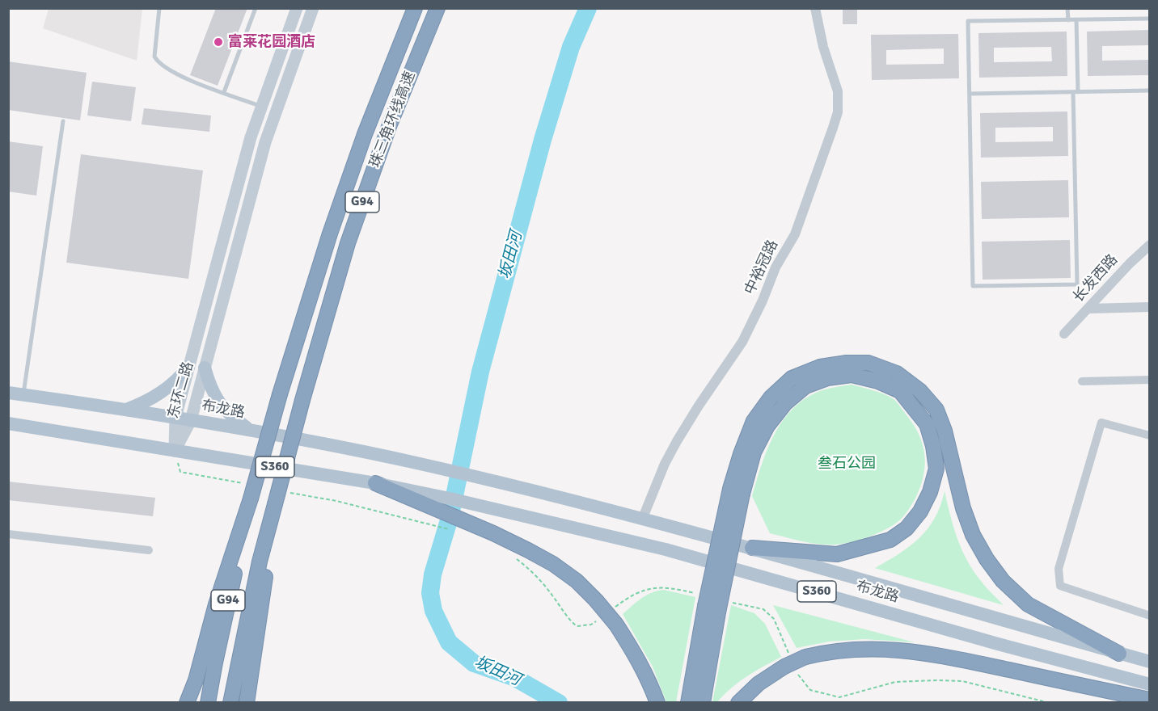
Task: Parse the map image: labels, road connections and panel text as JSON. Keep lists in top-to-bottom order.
{
  "streets": {
    "highway": ["珠三角环线高速", "G94"],
    "main road": ["东环二路", "布龙路", "S360"],
    "street": ["中裕冠路", "长发西路"]
  },
  "crossings": [
    ["珠三角环线高速", "G94"],
    ["中裕冠路", "布龙路"],
    ["东环二路", "布龙路"],
    ["东环二路", "S360"],
    ["布龙路", "S360"]
  ],
  "water": ["坂田河"],
  "parks": ["叁石公园"],
  "places": ["富莱花园酒店"]
}
